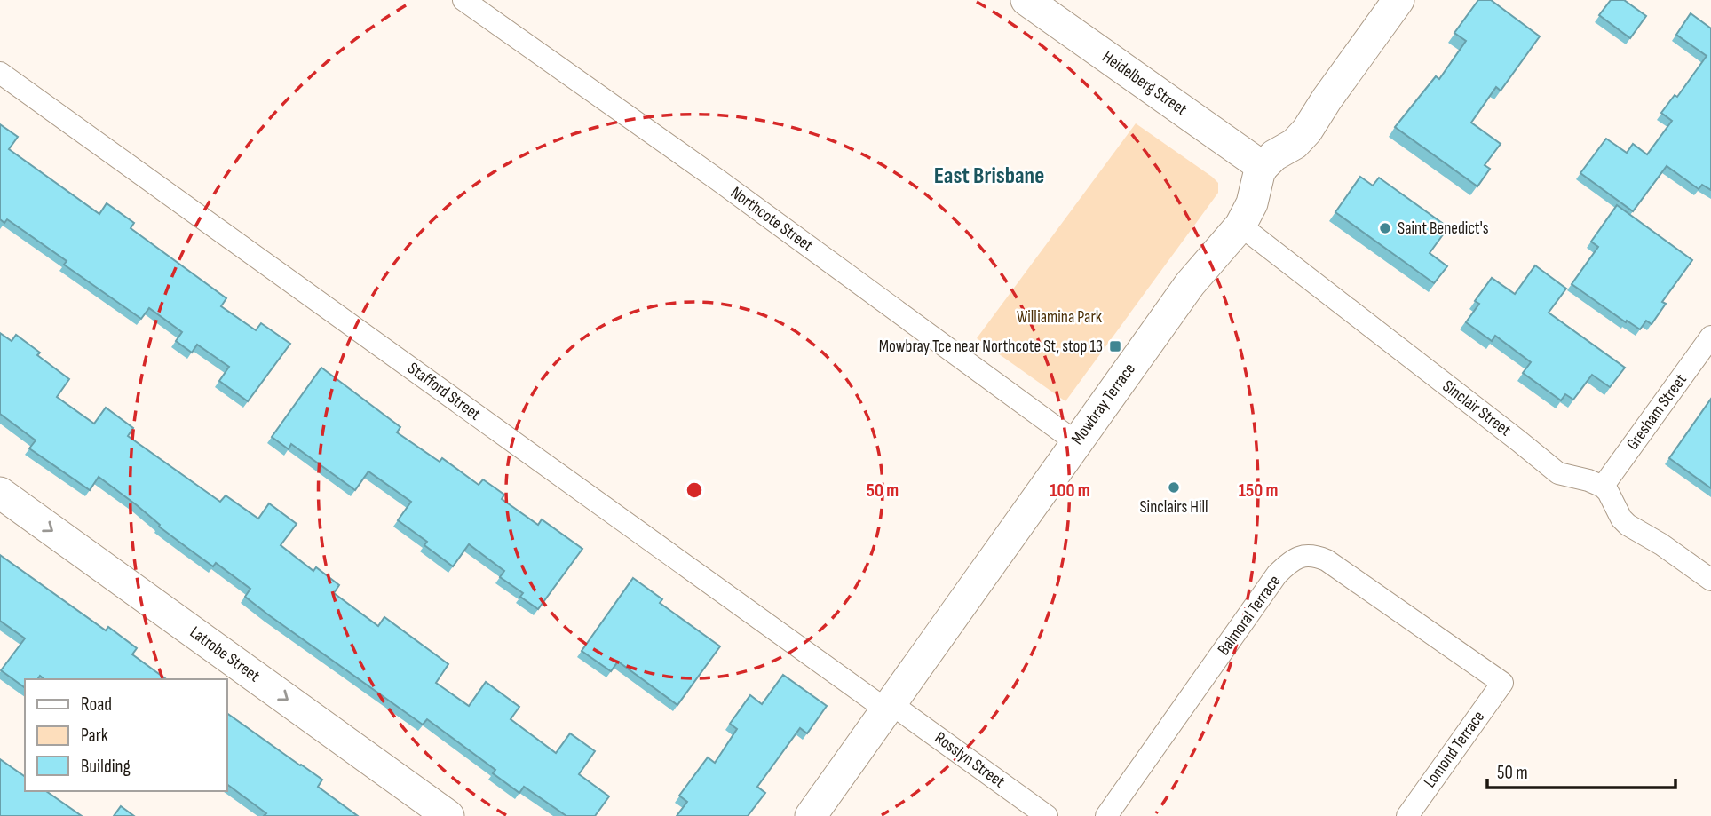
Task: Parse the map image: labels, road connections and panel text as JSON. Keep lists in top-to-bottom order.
{
  "streets": {
    "street": [
      "Heidelberg Street",
      "Northcote Street",
      "Stafford Street",
      "Mowbray Terrace",
      "Sinclair Street",
      "Gresham Street",
      "Balmoral Terrace",
      "Latrobe Street",
      "Lomond Terrace",
      "Rosslyn Street"
    ]
  },
  "crossings": [
    ["Heidelberg Street", "Mowbray Terrace"],
    ["Northcote Street", "Mowbray Terrace"],
    ["Stafford Street", "Mowbray Terrace"],
    ["Stafford Street", "Rosslyn Street"],
    ["Mowbray Terrace", "Sinclair Street"],
    ["Mowbray Terrace", "Rosslyn Street"],
    ["Sinclair Street", "Gresham Street"],
    ["Balmoral Terrace", "Lomond Terrace"]
  ],
  "one_way": ["Latrobe Street"],
  "districts": ["East Brisbane"],
  "parks": ["Williamina Park"],
  "places": {
    "other": ["Saint Benedict's", "Sinclairs Hill"],
    "transit": ["Mowbray Tce near Northcote St, stop 13"]
  },
  "legend": ["Road", "Park", "Building"],
  "scale_bar": "50 m",
  "rings": ["50 m", "100 m", "150 m"]
}
